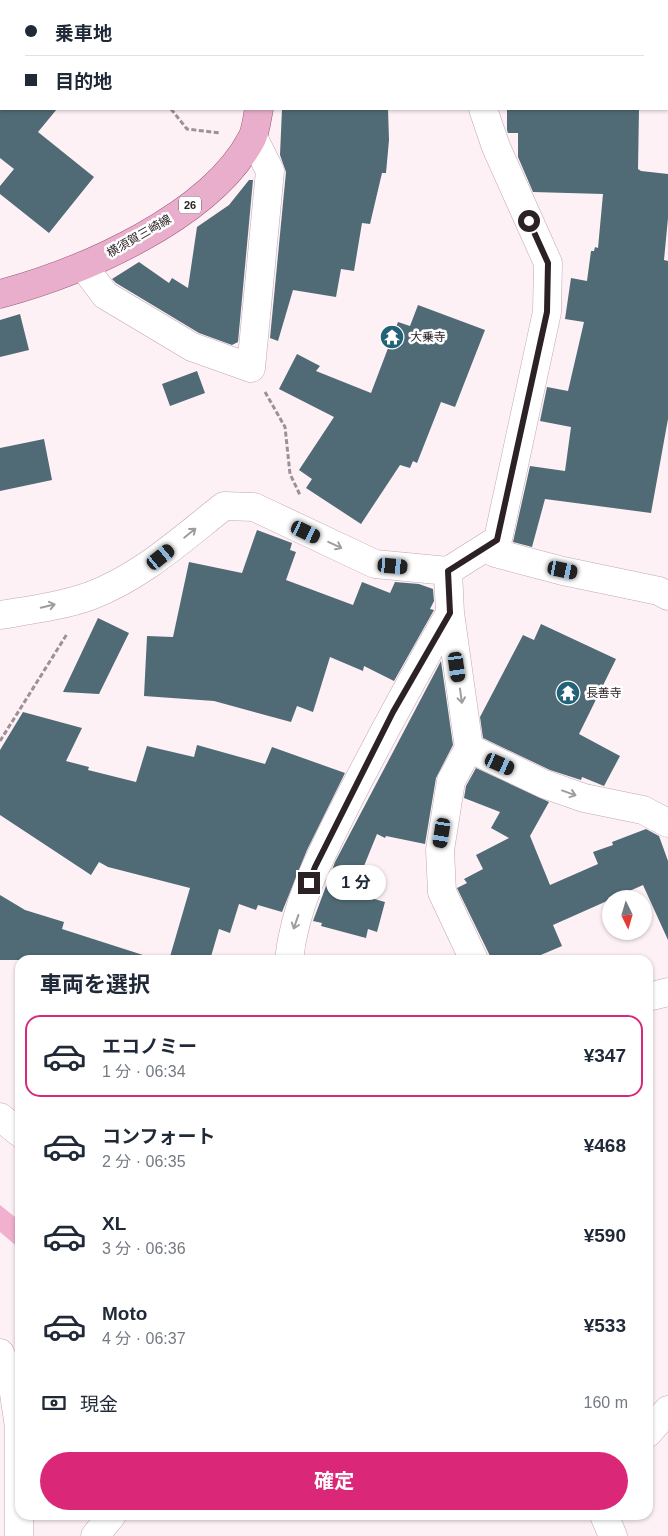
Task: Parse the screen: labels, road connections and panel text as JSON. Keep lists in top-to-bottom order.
{
  "streets": {
    "main road": ["26", "横須賀三崎線"]
  },
  "places": {
    "temple": ["大乗寺", "長善寺"]
  },
  "north": "bottom",
  "page": {
    "banner": ["乗車地", "目的地"],
    "bubble": "1 分",
    "heading": "車両を選択",
    "list": [
      {
        "name": "エコノミー",
        "note": "1 分 · 06:34",
        "value": "¥347"
      },
      {
        "name": "コンフォート",
        "note": "2 分 · 06:35",
        "value": "¥468"
      },
      {
        "name": "XL",
        "note": "3 分 · 06:36",
        "value": "¥590"
      },
      {
        "name": "Moto",
        "note": "4 分 · 06:37",
        "value": "¥533"
      }
    ],
    "pay": ["現金", "160 m"],
    "buttons": "確定"
  }
}
